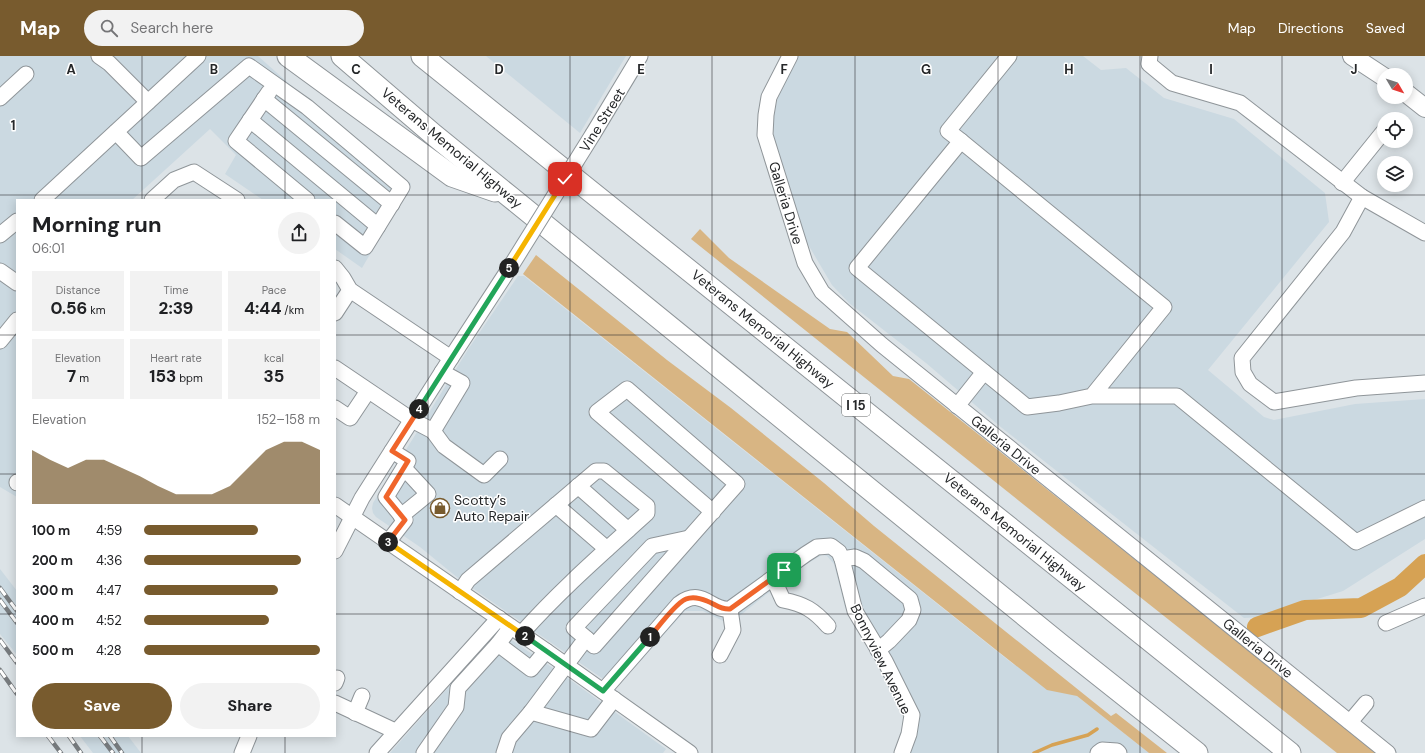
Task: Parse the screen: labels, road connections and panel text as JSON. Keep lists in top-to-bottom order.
{
  "streets": {
    "highway": ["Veterans Memorial Highway", "I 15"],
    "street": ["Vine Street", "Galleria Drive", "Bonnyview Avenue"]
  },
  "places": {
    "shop": ["Scotty’s Auto Repair"]
  },
  "north": "bottom right",
  "page": {
    "header": "Map",
    "search": "Search here",
    "nav": ["Map", "Directions", "Saved"],
    "heading": ["Morning run", "06:01"],
    "pins": [
      "5",
      "4",
      "3",
      "2",
      "1"
    ],
    "stats": [
      ["Distance", "0.56 km"],
      ["Time", "2:39"],
      ["Pace", "4:44 /km"],
      ["Elevation", "7 m"],
      ["Heart rate", "153 bpm"],
      ["kcal", "35"]
    ],
    "chart": ["Elevation", "152–158 m"],
    "list": [
      {
        "name": "100 m",
        "note": "4:59"
      },
      {
        "name": "200 m",
        "note": "4:36"
      },
      {
        "name": "300 m",
        "note": "4:47"
      },
      {
        "name": "400 m",
        "note": "4:52"
      },
      {
        "name": "500 m",
        "note": "4:28"
      }
    ],
    "buttons": ["Save", "Share"]
  },
  "grid": {
    "columns": [
      "A",
      "B",
      "C",
      "D",
      "E",
      "F",
      "G",
      "H",
      "I",
      "J"
    ],
    "rows": ["1"]
  }
}
